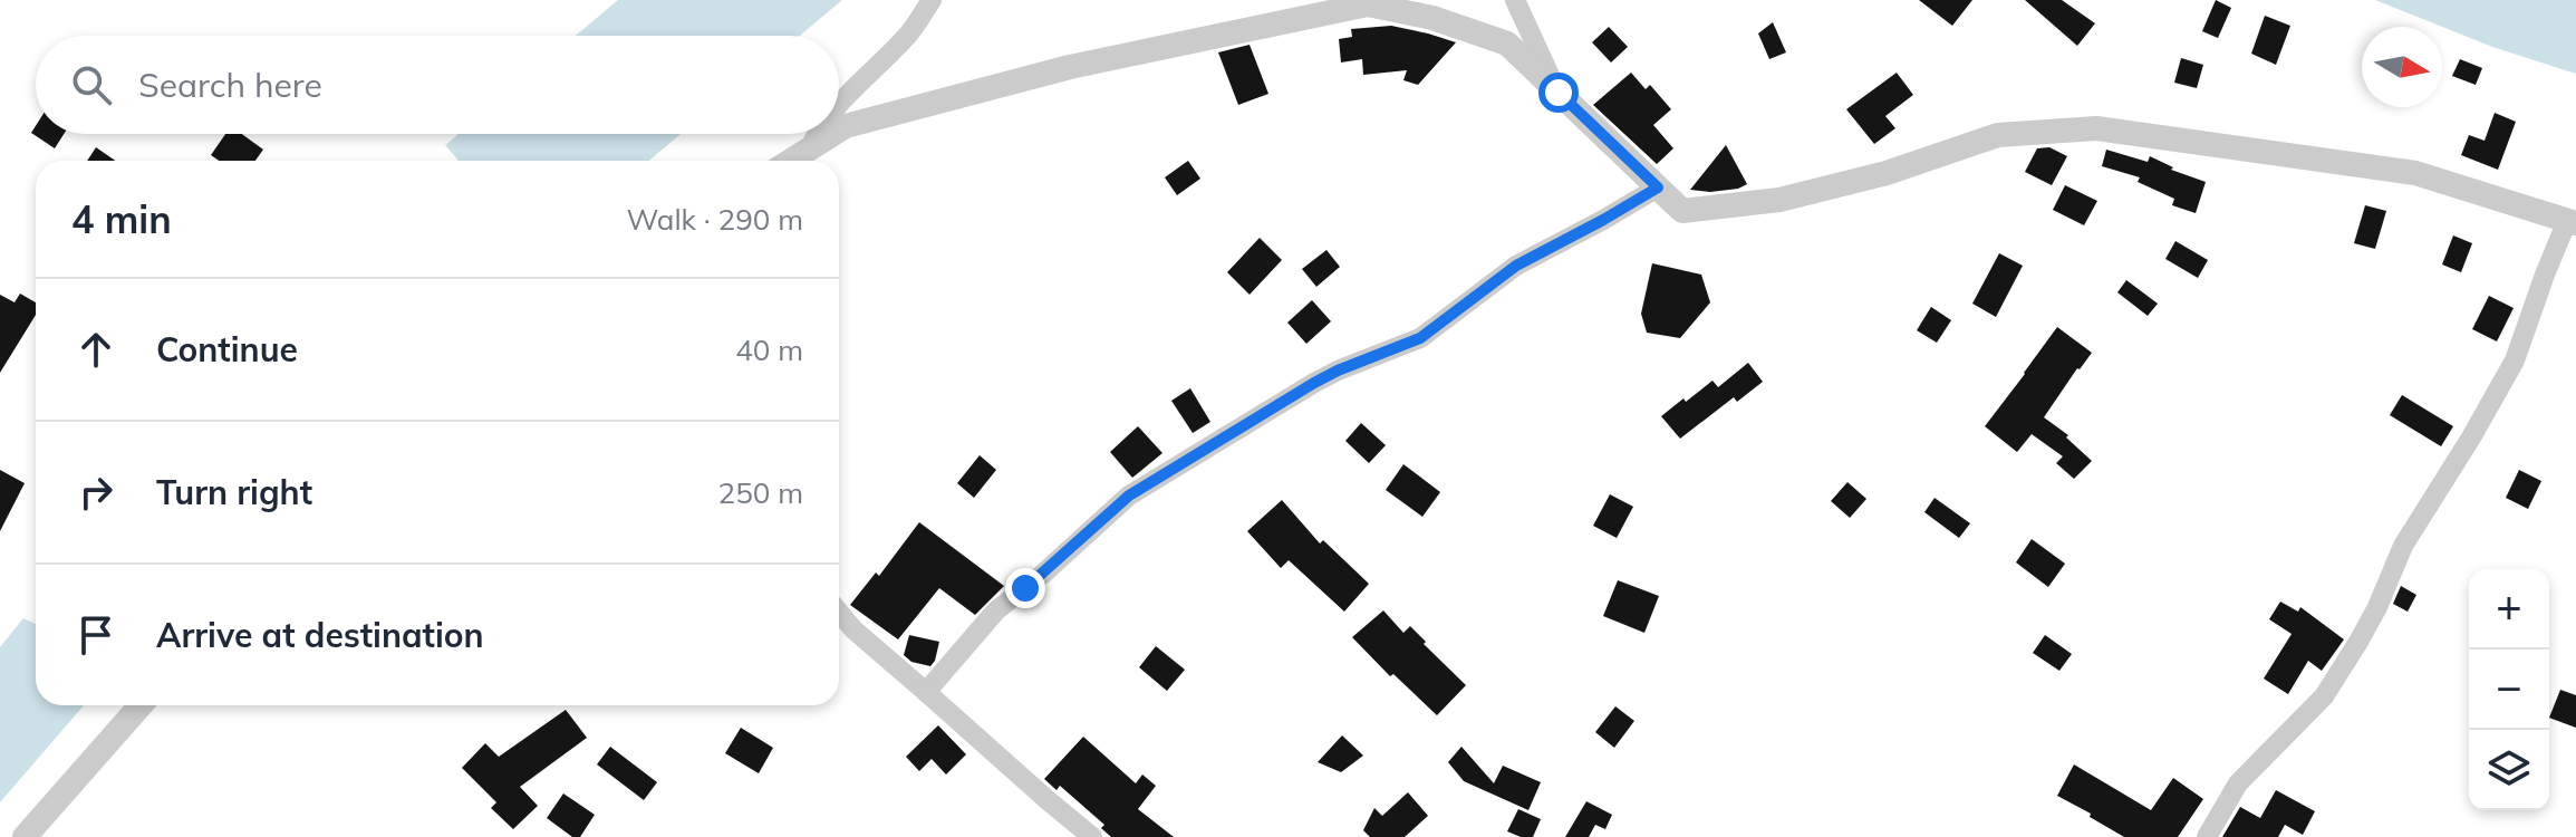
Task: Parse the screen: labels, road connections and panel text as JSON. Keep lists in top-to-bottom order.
{
  "north": "right",
  "page": {
    "search": "Search here",
    "heading": ["4 min", "Walk · 290 m"],
    "list": [
      ["Continue", "40 m"],
      ["Turn right", "250 m"],
      "Arrive at destination"
    ],
    "map_buttons": ["+", "−"]
  }
}
